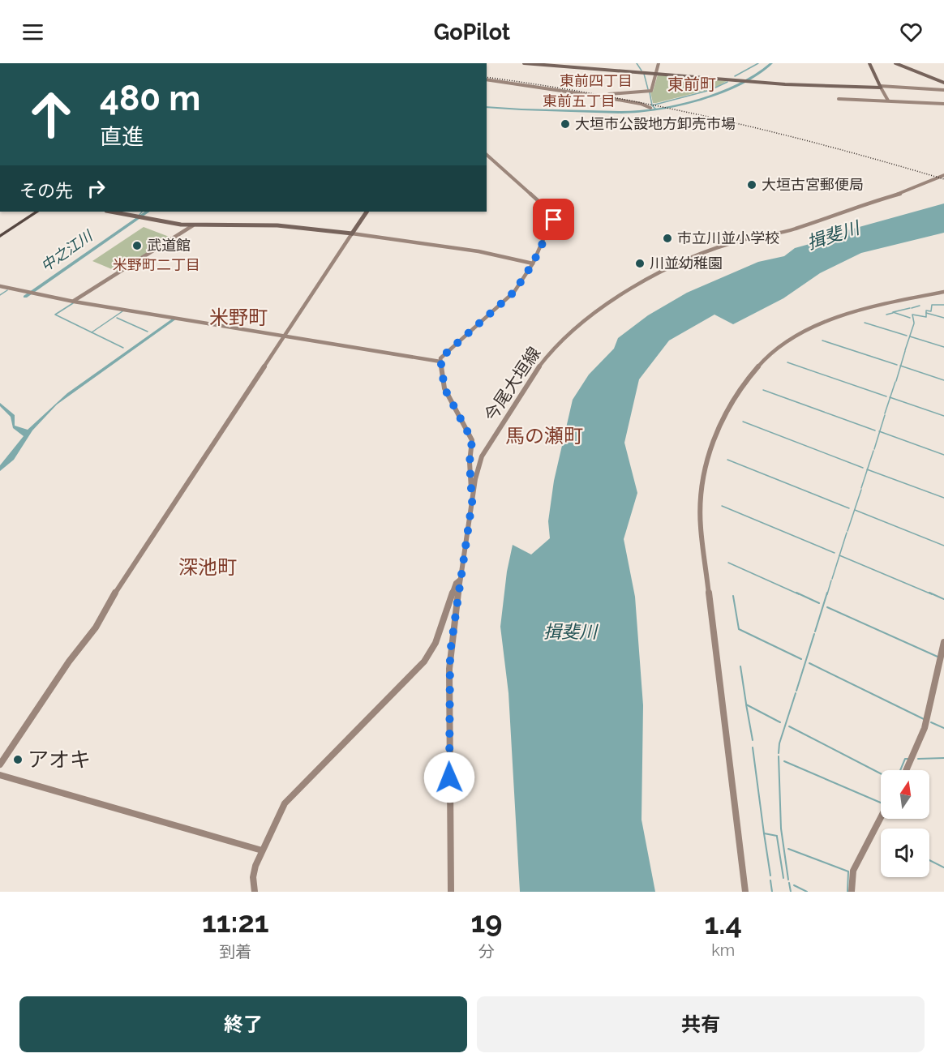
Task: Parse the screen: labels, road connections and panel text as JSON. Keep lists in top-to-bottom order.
{
  "streets": {
    "street": ["今尾大垣線"]
  },
  "districts": [
    "東前四丁目",
    "東前町",
    "東前五丁目",
    "米野町二丁目",
    "米野町",
    "馬の瀬町",
    "深池町"
  ],
  "water": ["揖斐川", "中之江川"],
  "places": [
    "大垣市公設地方卸売市場",
    "大垣古宮郵便局",
    "市立川並小学校",
    "武道館",
    "川並幼稚園",
    "アオキ"
  ],
  "north": "top",
  "page": {
    "header": "GoPilot",
    "turn": ["480 m", "直進"],
    "then": "その先",
    "eta": [
      "11:21",
      "到着",
      "19",
      "分",
      "1.4",
      "km"
    ],
    "buttons": ["終了", "共有"]
  }
}
